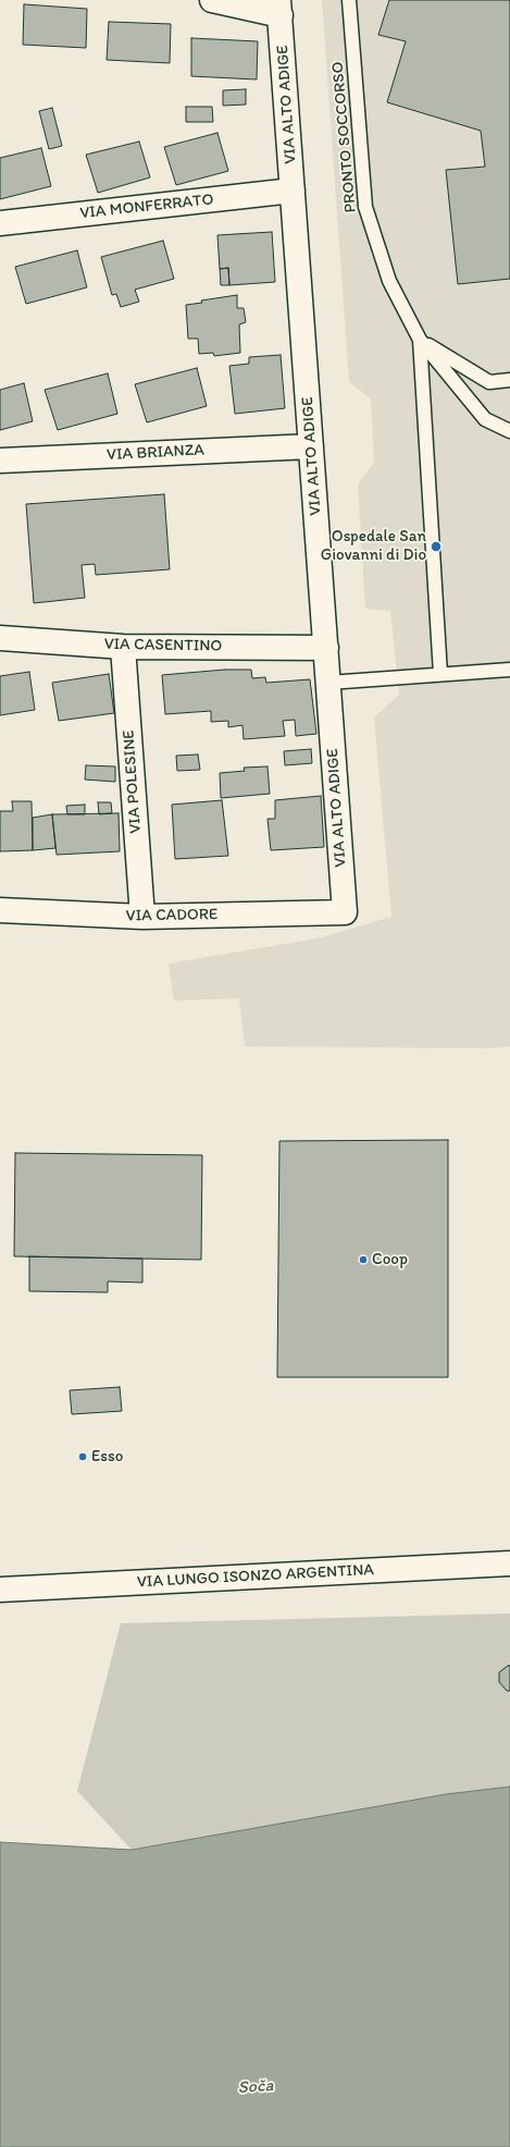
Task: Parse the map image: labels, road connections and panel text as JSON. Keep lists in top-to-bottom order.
{
  "streets": {
    "street": [
      "VIA ALTO ADIGE",
      "VIA MONFERRATO",
      "VIA BRIANZA",
      "VIA CASENTINO",
      "VIA POLESINE",
      "VIA CADORE",
      "VIA LUNGO ISONZO ARGENTINA"
    ],
    "lane": ["PRONTO SOCCORSO"]
  },
  "crossings": [
    ["VIA ALTO ADIGE", "VIA MONFERRATO"],
    ["VIA ALTO ADIGE", "VIA BRIANZA"],
    ["VIA ALTO ADIGE", "VIA CASENTINO"],
    ["VIA ALTO ADIGE", "VIA CADORE"],
    ["VIA CASENTINO", "VIA POLESINE"],
    ["VIA POLESINE", "VIA CADORE"]
  ],
  "water": ["Soča"],
  "places": ["Ospedale San Giovanni di Dio", "Coop", "Esso"]
}
